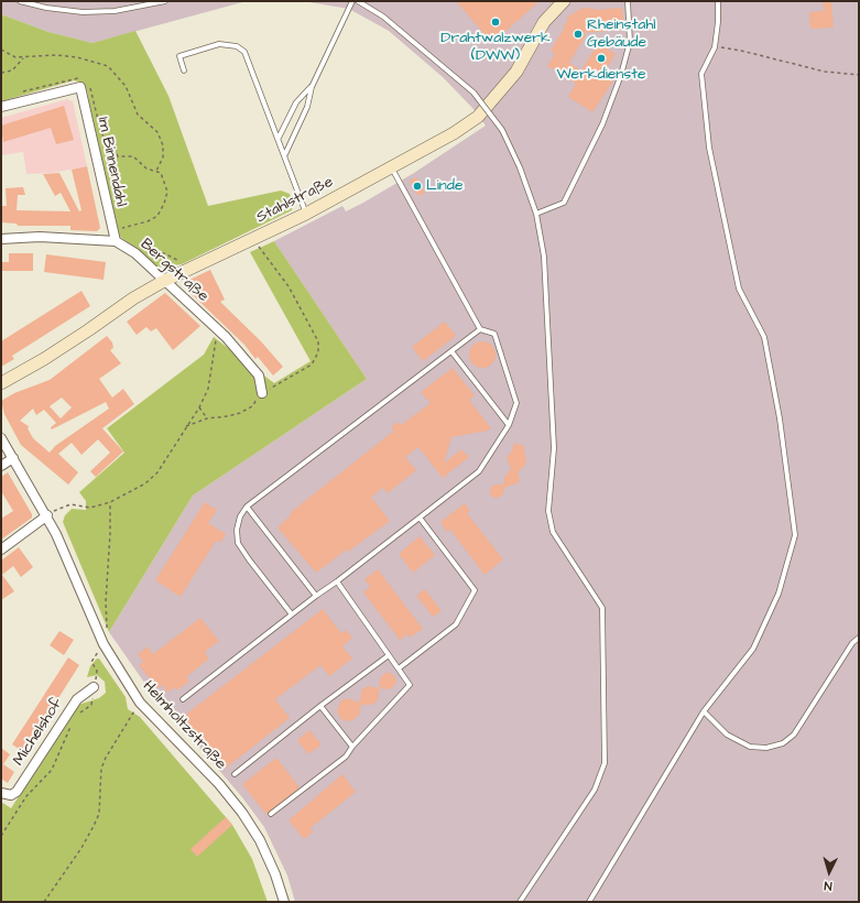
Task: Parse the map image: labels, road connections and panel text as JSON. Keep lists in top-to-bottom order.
{
  "streets": {
    "street": [
      "Im Binnendahl",
      "Stahlstraße",
      "Bergstraße",
      "Helmholtzstraße",
      "Michelshof"
    ]
  },
  "crossings": [
    ["Im Binnendahl", "Bergstraße"],
    ["Stahlstraße", "Bergstraße"]
  ],
  "places": [
    "Drahtwalzwerk (DWW)",
    "Rheinstahl Gebäude",
    "Werkdienste",
    "Linde"
  ],
  "north": "bottom"
}
